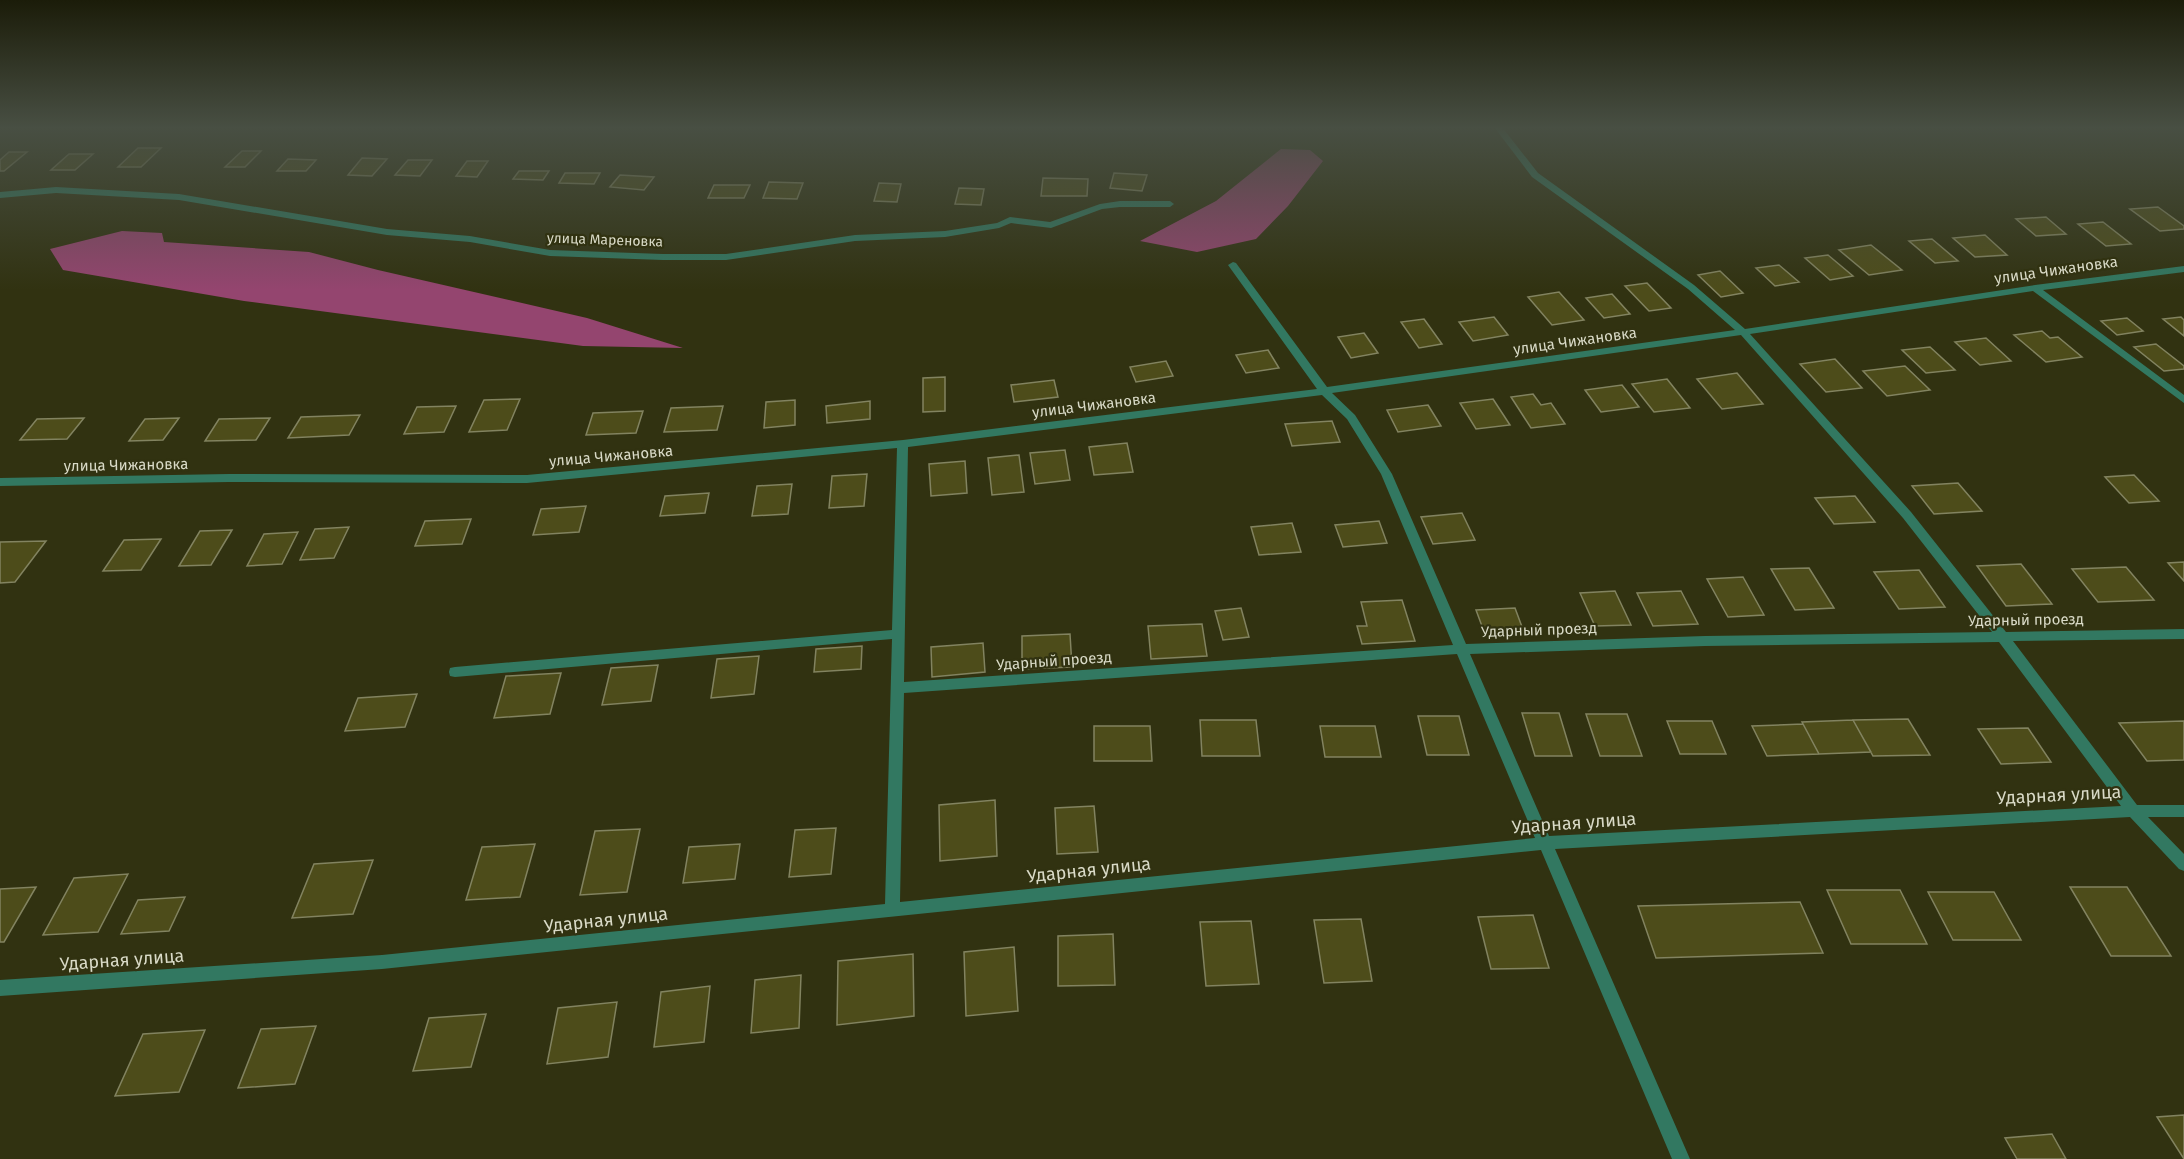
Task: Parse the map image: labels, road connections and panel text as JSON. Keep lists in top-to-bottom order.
{
  "streets": {
    "street": [
      "улица Мареновка",
      "улица Чижановка",
      "Ударный проезд",
      "Ударная улица"
    ]
  }
}
